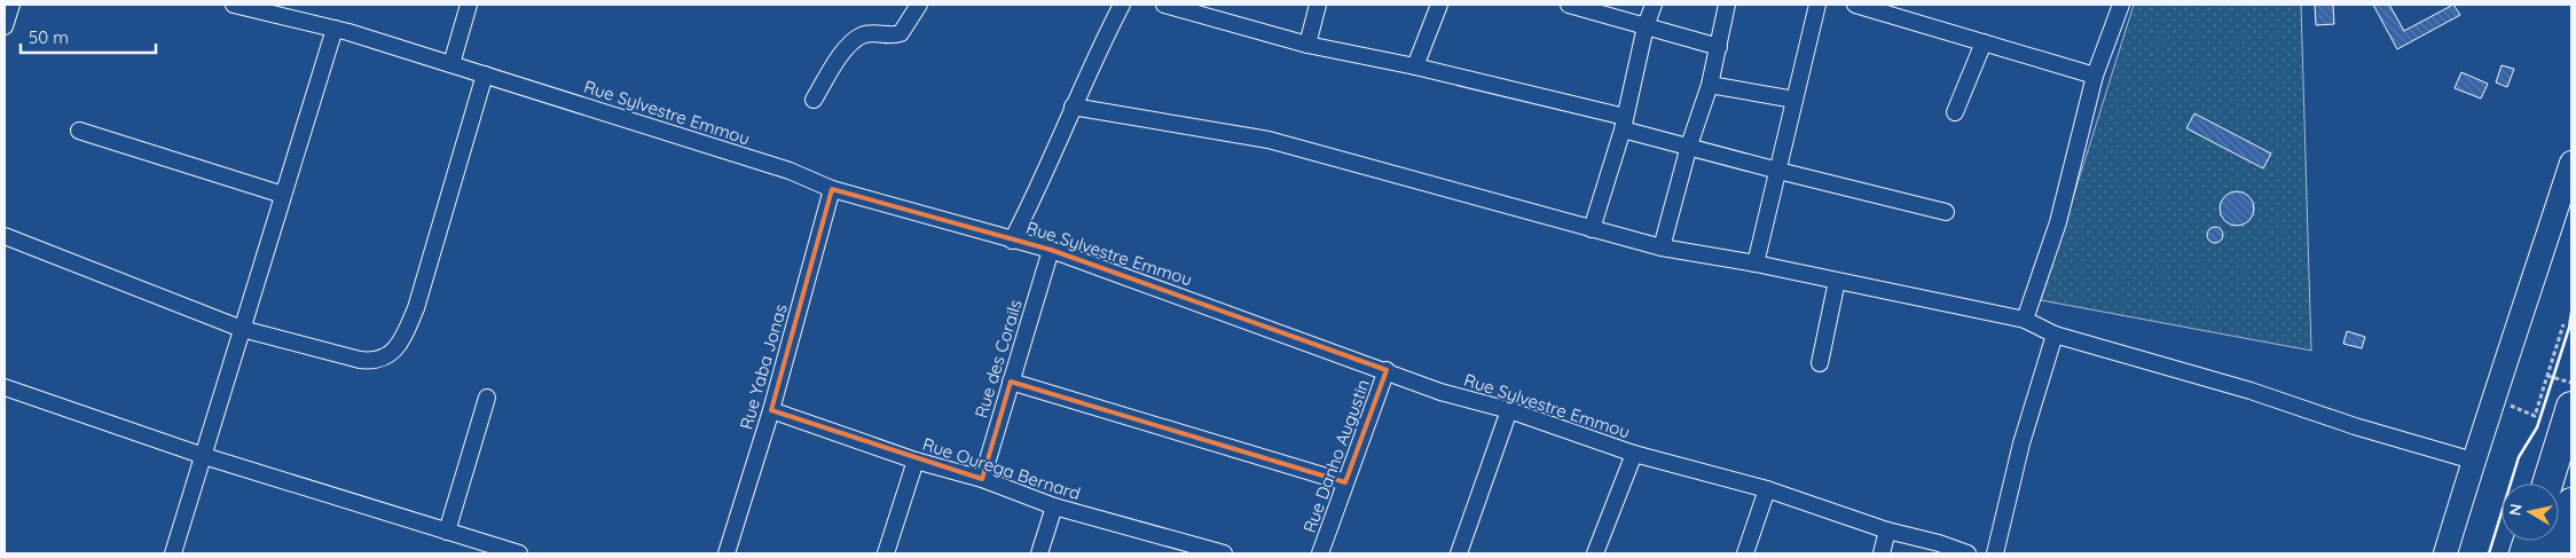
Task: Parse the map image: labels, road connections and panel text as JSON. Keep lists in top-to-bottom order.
{
  "streets": {
    "street": [
      "Rue Sylvestre Emmou",
      "Rue des Corails",
      "Rue Yaba Jonas",
      "Rue Danho Augustin",
      "Rue Ourega Bernard"
    ]
  },
  "crossings": [
    ["Rue Sylvestre Emmou", "Rue des Corails"],
    ["Rue Sylvestre Emmou", "Rue Yaba Jonas"],
    ["Rue Sylvestre Emmou", "Rue Danho Augustin"],
    ["Rue des Corails", "Rue Ourega Bernard"],
    ["Rue Yaba Jonas", "Rue Ourega Bernard"]
  ],
  "scale_bar": "50 m",
  "north": "left"
}
